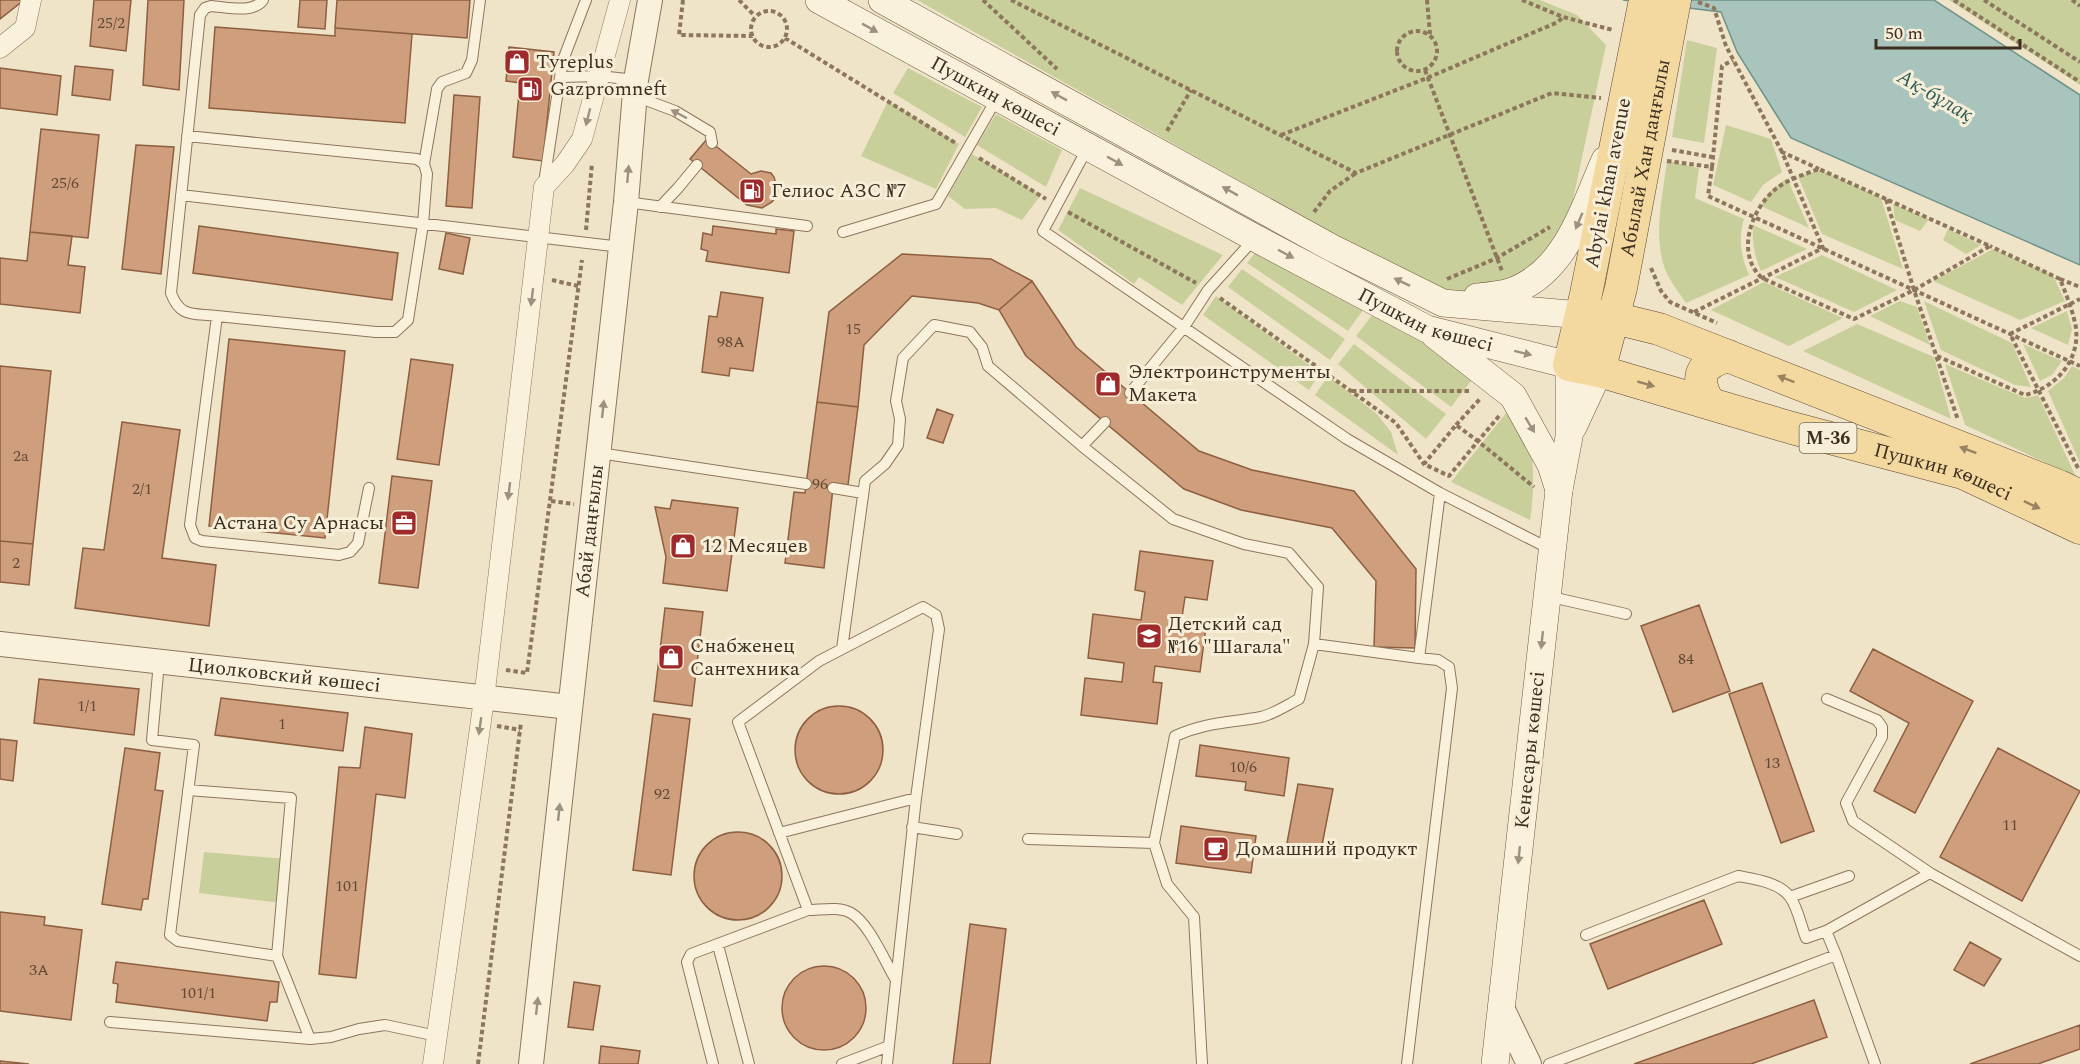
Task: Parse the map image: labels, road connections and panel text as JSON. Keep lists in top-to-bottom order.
{
  "streets": {
    "main road": [
      "Пушкин көшесі",
      "Абылай Хан даңғылы",
      "Abylai khan avenue",
      "M-36",
      "Кенесары көшесі"
    ],
    "street": ["Абай даңғылы", "Циолковский көшесі"]
  },
  "crossings": [
    ["Пушкин көшесі", "Абылай Хан даңғылы"],
    ["Пушкин көшесі", "Abylai khan avenue"],
    ["Пушкин көшесі", "Кенесары көшесі"],
    ["Абылай Хан даңғылы", "Abylai khan avenue"],
    ["Abylai khan avenue", "Кенесары көшесі"],
    ["Абай даңғылы", "Циолковский көшесі"]
  ],
  "one_way": ["Кенесары көшесі"],
  "water": ["Ақ-бұлақ"],
  "places": {
    "shop": [
      "Tyreplus",
      "Электроинструменты Макета",
      "12 Месяцев",
      "Снабженец Сантехника"
    ],
    "fuel station": ["Gazpromneft", "Гелиос АЗС №7"],
    "office": ["Астана Су Арнасы"],
    "school or university": ["Детский сад №16 \"Шагала\""],
    "cafe": ["Домашний продукт"]
  },
  "house_numbers": [
    "25/2",
    "25/6",
    "15",
    "98А",
    "2а",
    "96",
    "2/1",
    "2",
    "84",
    "1/1",
    "1",
    "13",
    "10/6",
    "92",
    "11",
    "101",
    "3А",
    "101/1"
  ],
  "scale_bar": "50 m"
}
